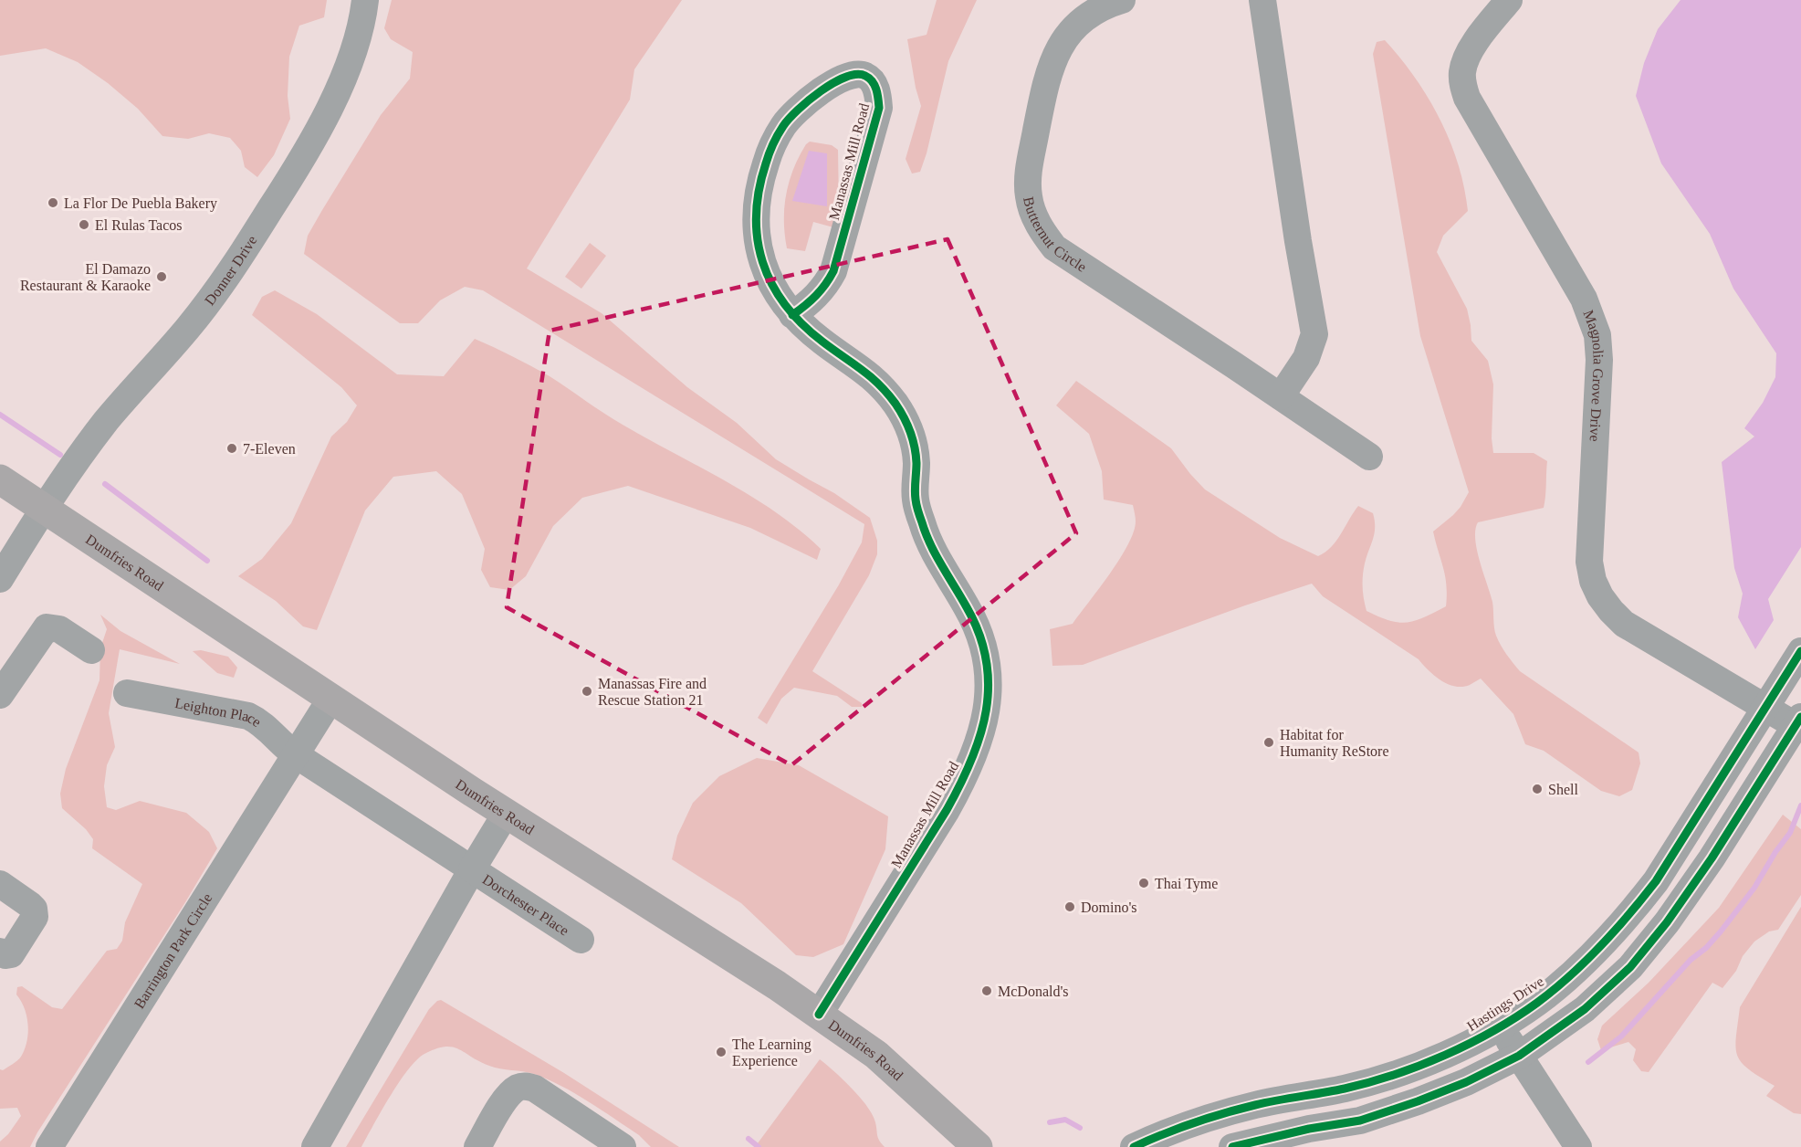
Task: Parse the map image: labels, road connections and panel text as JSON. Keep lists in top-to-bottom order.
{
  "streets": {
    "main road": ["Dumfries Road"],
    "street": [
      "Manassas Mill Road",
      "Butternut Circle",
      "Donner Drive",
      "Magnolia Grove Drive",
      "Leighton Place",
      "Dorchester Place",
      "Barrington Park Circle",
      "Hastings Drive"
    ]
  },
  "crossings": [
    ["Manassas Mill Road", "Dumfries Road"],
    ["Donner Drive", "Dumfries Road"],
    ["Magnolia Grove Drive", "Hastings Drive"],
    ["Dumfries Road", "Barrington Park Circle"],
    ["Leighton Place", "Barrington Park Circle"]
  ],
  "places": [
    "La Flor De Puebla Bakery",
    "El Rulas Tacos",
    "El Damazo Restaurant & Karaoke",
    "7-Eleven",
    "Manassas Fire and Rescue Station 21",
    "Habitat for Humanity ReStore",
    "Shell",
    "Thai Tyme",
    "Domino's",
    "McDonald's",
    "The Learning Experience"
  ]
}
